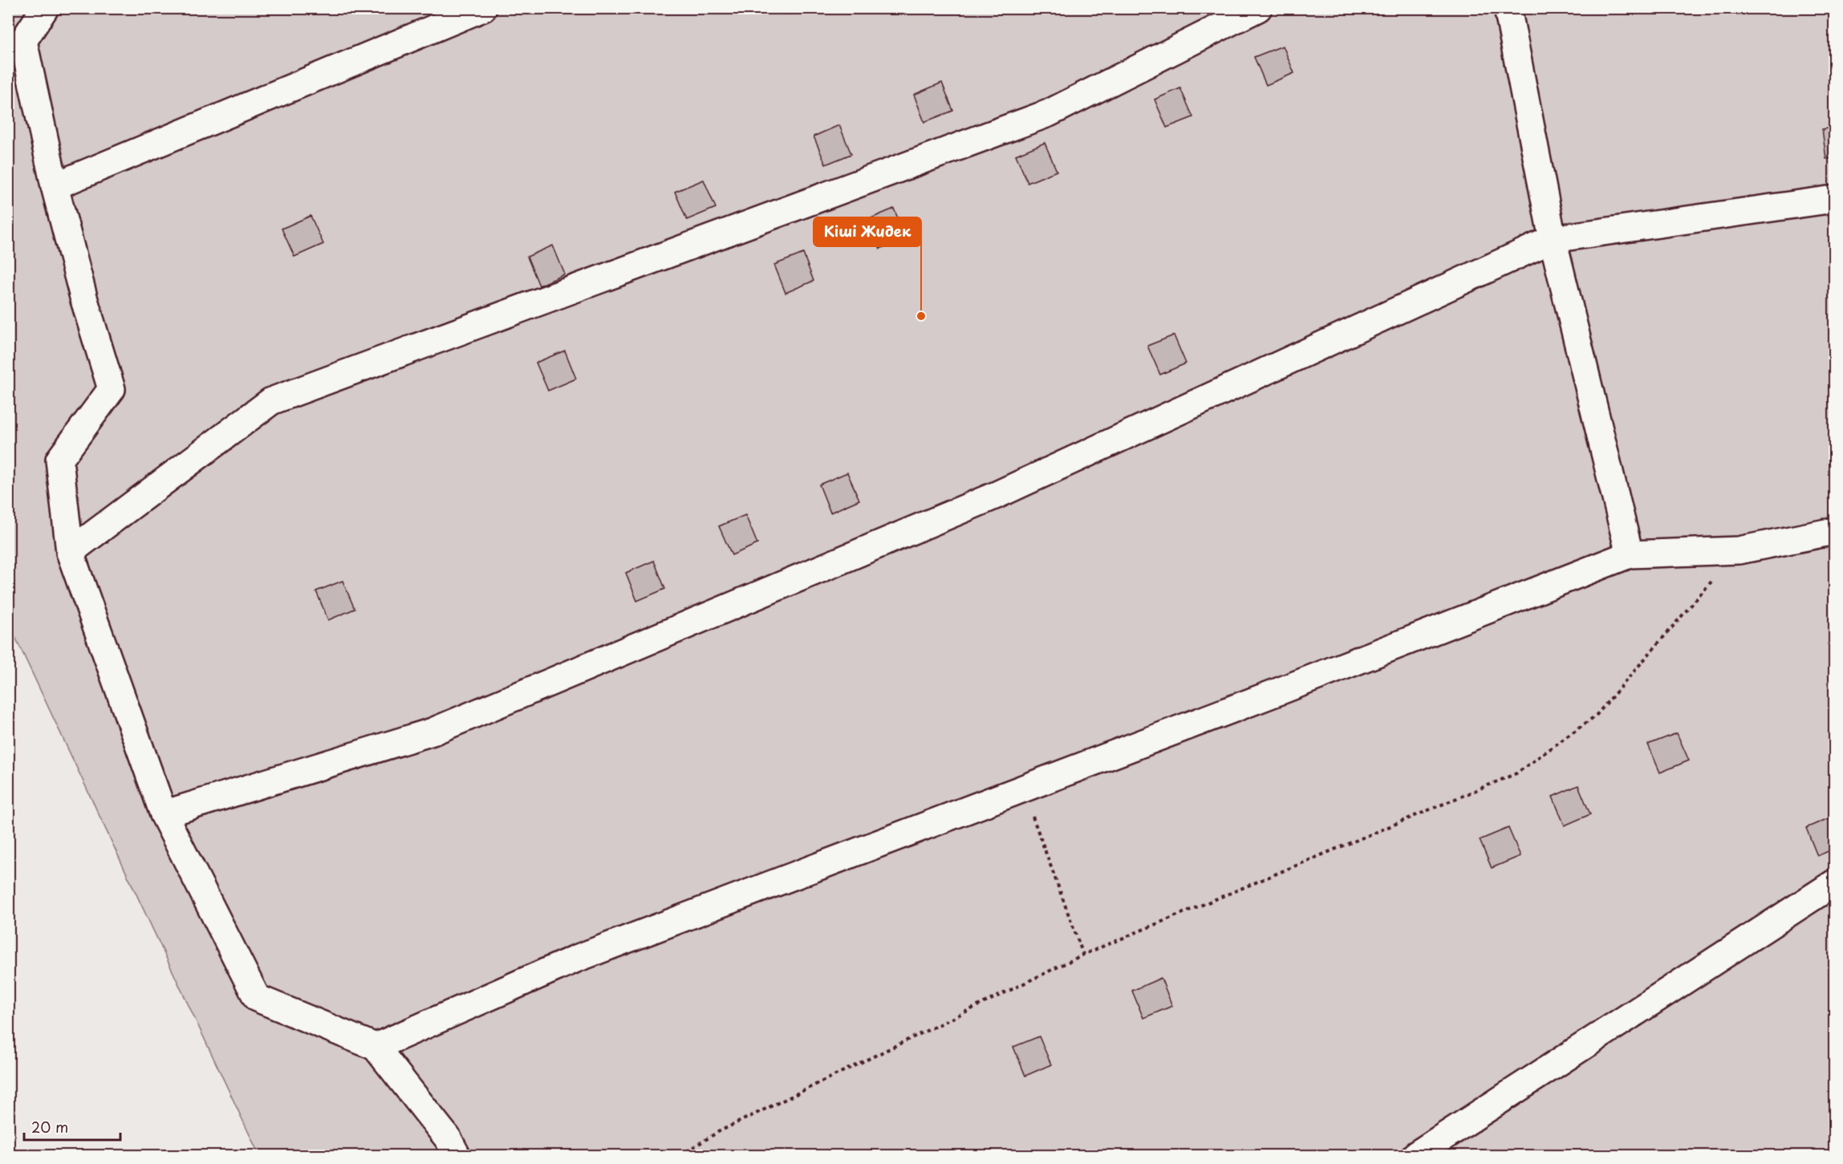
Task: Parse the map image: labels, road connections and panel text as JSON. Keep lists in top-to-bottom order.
{
  "places": ["Кіші Жидек"],
  "scale_bar": "20 m"
}
